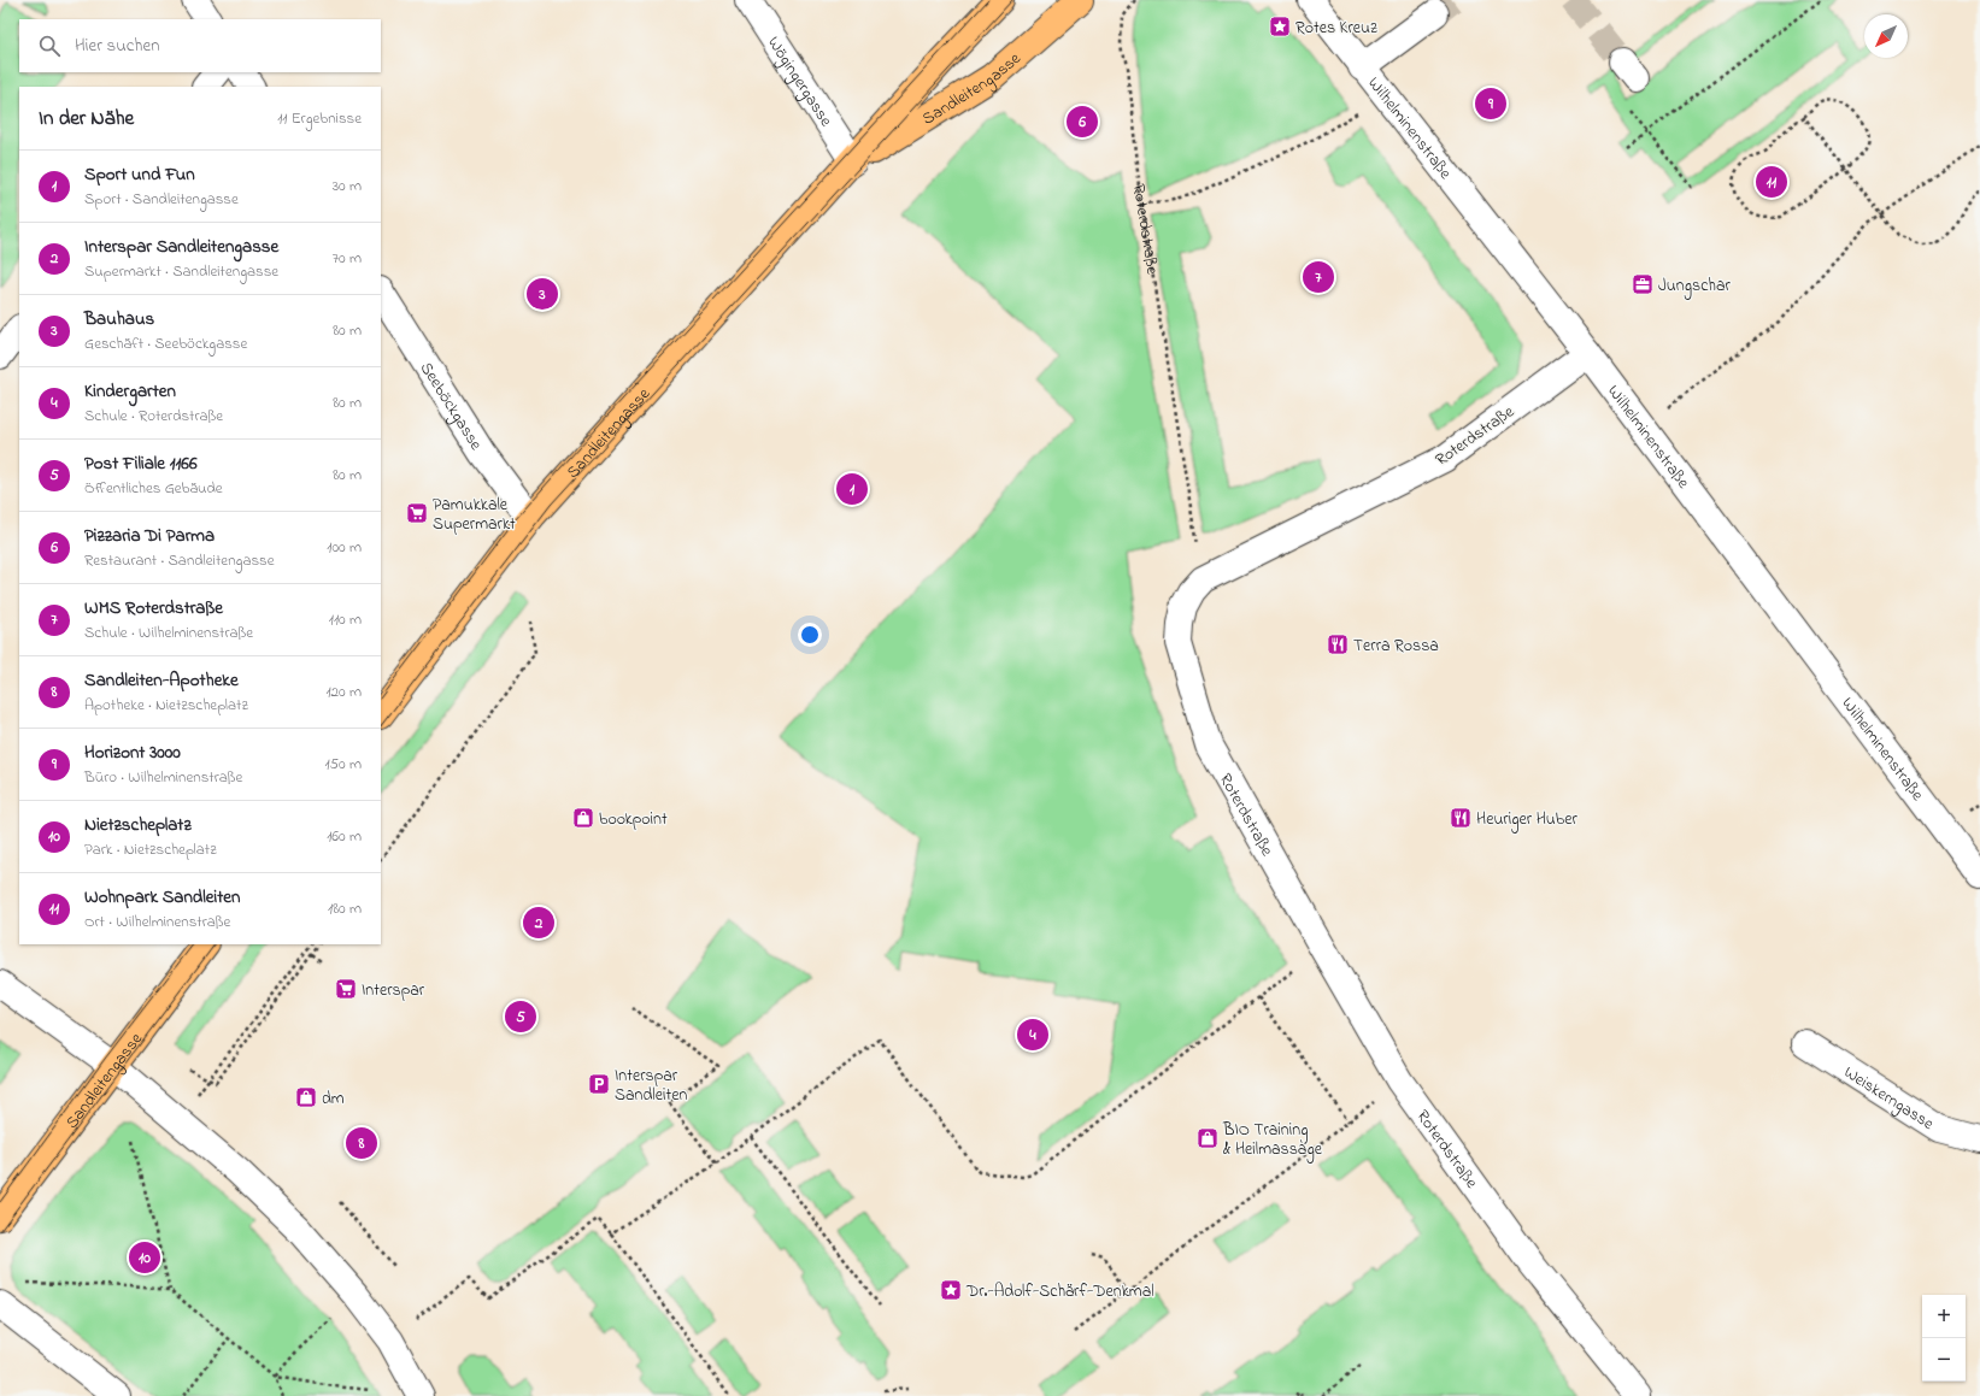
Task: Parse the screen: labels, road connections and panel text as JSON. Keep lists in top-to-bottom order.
{
  "streets": {
    "main road": ["Sandleitengasse"],
    "street": [
      "Wögingergasse",
      "Wilhelminenstraße",
      "Roterdstraße",
      "Seeböckgasse",
      "Weiskerngasse"
    ]
  },
  "crossings": [
    ["Wögingergasse", "Sandleitengasse"],
    ["Sandleitengasse", "Seeböckgasse"],
    ["Wilhelminenstraße", "Roterdstraße"]
  ],
  "places": {
    "place": ["Rotes Kreuz", "Dr.-Adolf-Schärf-Denkmal"],
    "office": ["Jungschar"],
    "supermarket": ["Pamukkale Supermarkt", "Interspar"],
    "restaurant": ["Terra Rossa", "Heuriger Huber"],
    "shop": ["bookpoint", "dm", "BIO Training & Heilmassage"],
    "parking": ["Interspar Sandleiten"]
  },
  "north": "bottom left",
  "page": {
    "search": "Hier suchen",
    "pins": [
      "9",
      "6",
      "11",
      "7",
      "3",
      "1",
      "2",
      "5",
      "4",
      "8",
      "10"
    ],
    "heading": ["In der Nähe", "11 Ergebnisse"],
    "list": [
      {
        "mark": "1",
        "name": "Sport und Fun",
        "note": "Sport · Sandleitengasse",
        "value": "30 m"
      },
      {
        "mark": "2",
        "name": "Interspar Sandleitengasse",
        "note": "Supermarkt · Sandleitengasse",
        "value": "70 m"
      },
      {
        "mark": "3",
        "name": "Bauhaus",
        "note": "Geschäft · Seeböckgasse",
        "value": "80 m"
      },
      {
        "mark": "4",
        "name": "Kindergarten",
        "note": "Schule · Roterdstraße",
        "value": "80 m"
      },
      {
        "mark": "5",
        "name": "Post Filiale 1166",
        "note": "Öffentliches Gebäude",
        "value": "80 m"
      },
      {
        "mark": "6",
        "name": "Pizzaria Di Parma",
        "note": "Restaurant · Sandleitengasse",
        "value": "100 m"
      },
      {
        "mark": "7",
        "name": "WMS Roterdstraße",
        "note": "Schule · Wilhelminenstraße",
        "value": "110 m"
      },
      {
        "mark": "8",
        "name": "Sandleiten-Apotheke",
        "note": "Apotheke · Nietzscheplatz",
        "value": "120 m"
      },
      {
        "mark": "9",
        "name": "Horizont 3000",
        "note": "Büro · Wilhelminenstraße",
        "value": "150 m"
      },
      {
        "mark": "10",
        "name": "Nietzscheplatz",
        "note": "Park · Nietzscheplatz",
        "value": "160 m"
      },
      {
        "mark": "11",
        "name": "Wohnpark Sandleiten",
        "note": "Ort · Wilhelminenstraße",
        "value": "180 m"
      }
    ],
    "map_buttons": ["+", "−"]
  }
}
